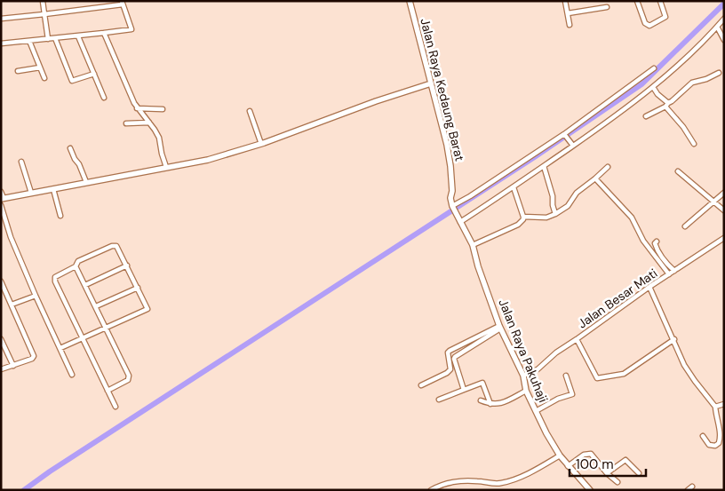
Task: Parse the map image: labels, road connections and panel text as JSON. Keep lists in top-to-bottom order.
{
  "streets": {
    "street": ["Jalan Raya Kedaung Barat", "Jalan Besar Mati", "Jalan Raya Pakuhaji"]
  },
  "crossings": [
    ["Jalan Raya Kedaung Barat", "Jalan Raya Pakuhaji"],
    ["Jalan Besar Mati", "Jalan Raya Pakuhaji"]
  ],
  "scale_bar": "100 m"
}
